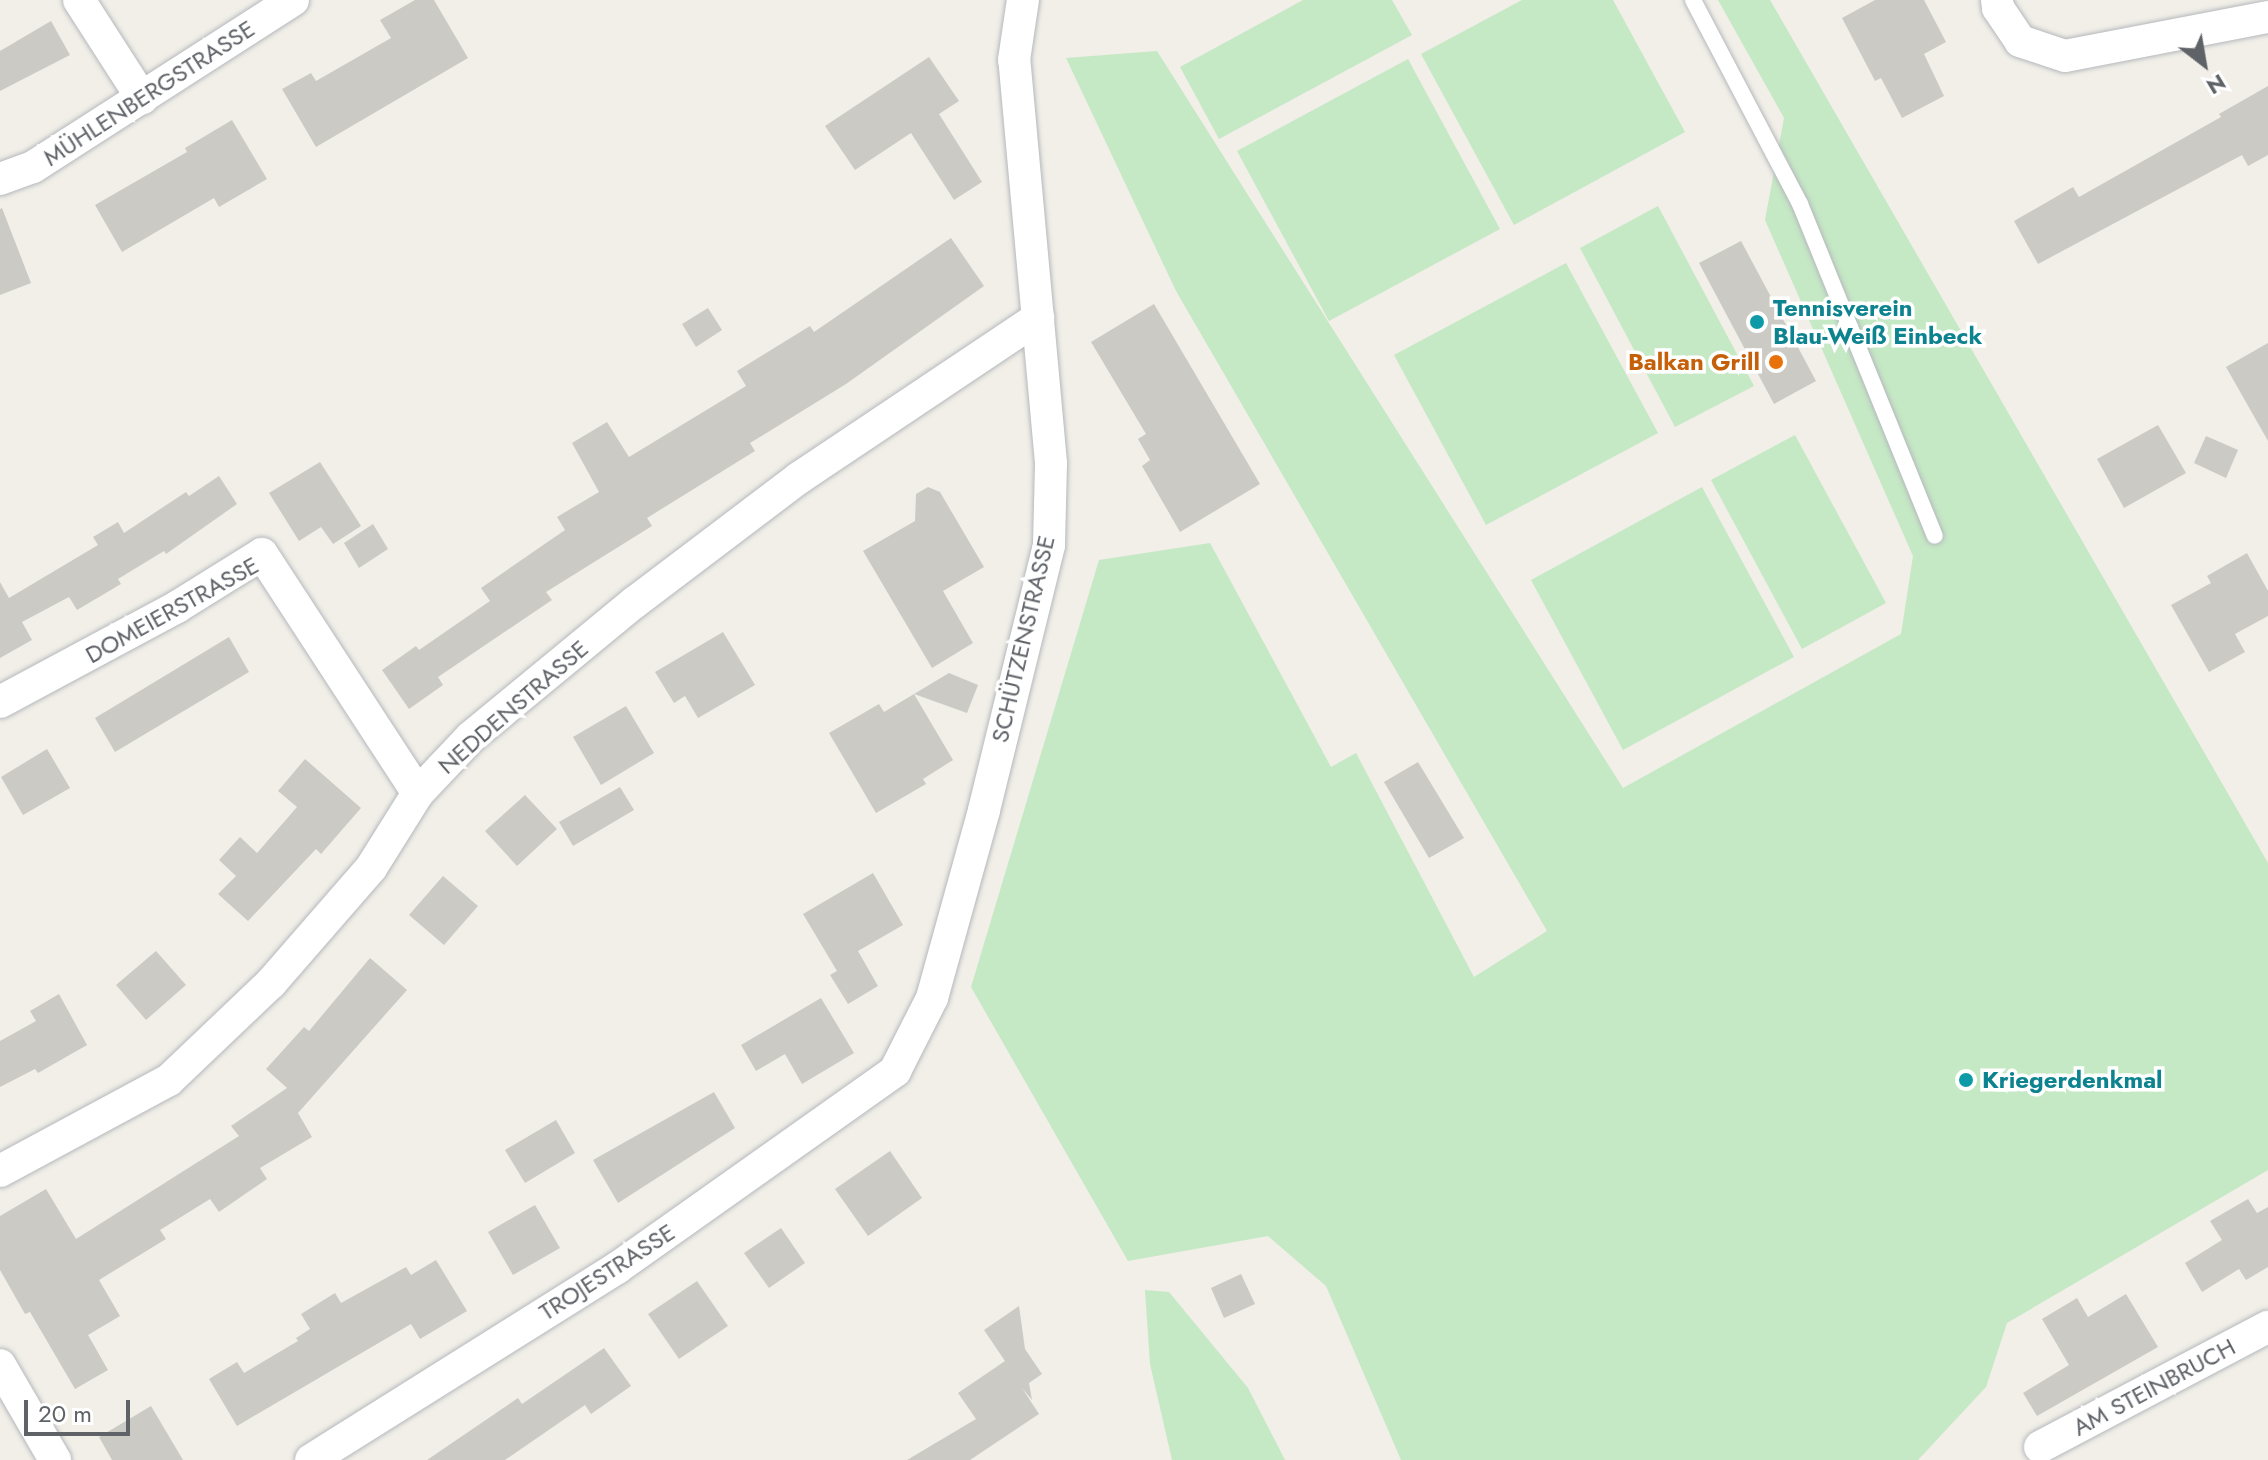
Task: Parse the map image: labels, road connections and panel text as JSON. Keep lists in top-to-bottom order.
{
  "streets": {
    "street": [
      "MÜHLENBERGSTRASSE",
      "DOMEIERSTRASSE",
      "SCHÜTZENSTRASSE",
      "NEDDENSTRASSE",
      "TROJESTRASSE",
      "AM STEINBRUCH"
    ]
  },
  "crossings": [
    ["DOMEIERSTRASSE", "NEDDENSTRASSE"],
    ["SCHÜTZENSTRASSE", "NEDDENSTRASSE"],
    ["SCHÜTZENSTRASSE", "TROJESTRASSE"]
  ],
  "places": ["Tennisverein Blau-Weiß Einbeck", "Balkan Grill", "Kriegerdenkmal"],
  "scale_bar": "20 m",
  "north": "bottom right"
}
